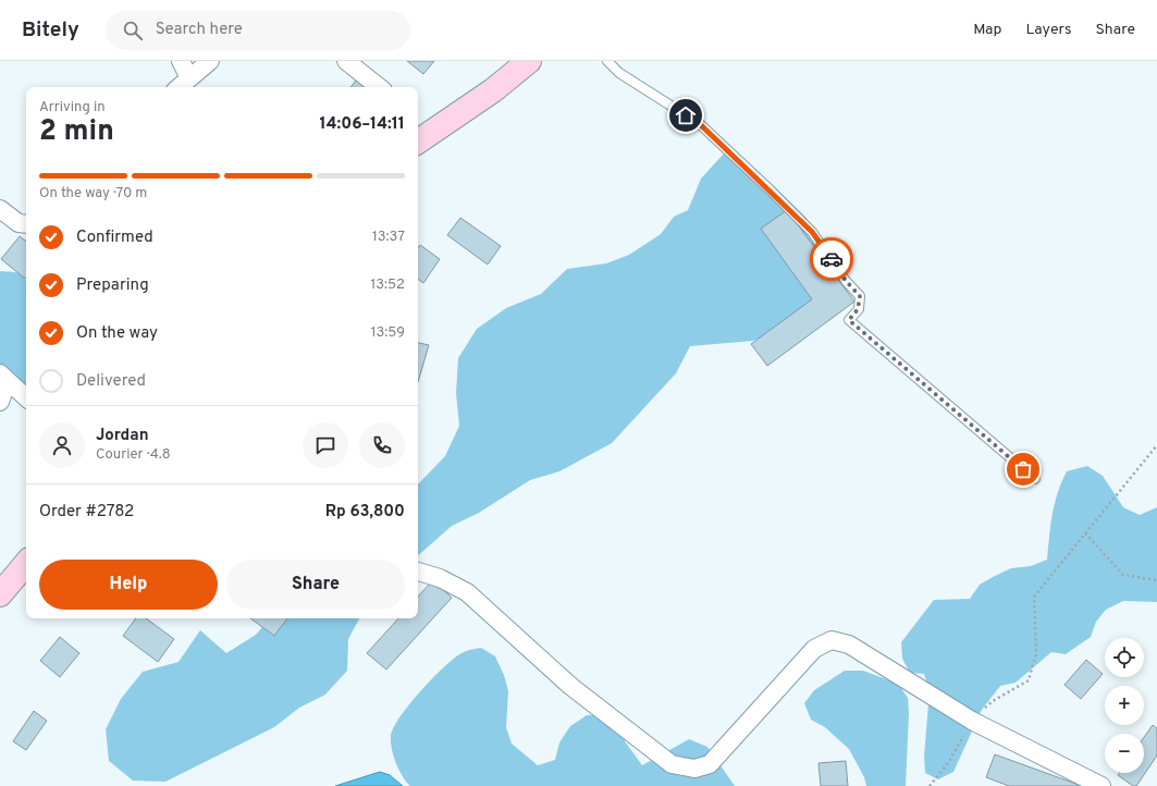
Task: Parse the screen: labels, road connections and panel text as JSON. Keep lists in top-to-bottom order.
{
  "page": {
    "header": "Bitely",
    "search": "Search here",
    "nav": ["Map", "Layers", "Share"],
    "heading": ["2 min", "Arriving in", "14:06–14:11"],
    "panel": [
      "Jordan",
      "Courier · 4.8",
      "Order #2782",
      "Rp 63,800"
    ],
    "bar": "On the way · 70 m",
    "list": [
      ["Confirmed", "13:37"],
      ["Preparing", "13:52"],
      ["On the way", "13:59"],
      "Delivered"
    ],
    "buttons": ["Help", "Share"],
    "map_buttons": ["+", "−"]
  }
}
